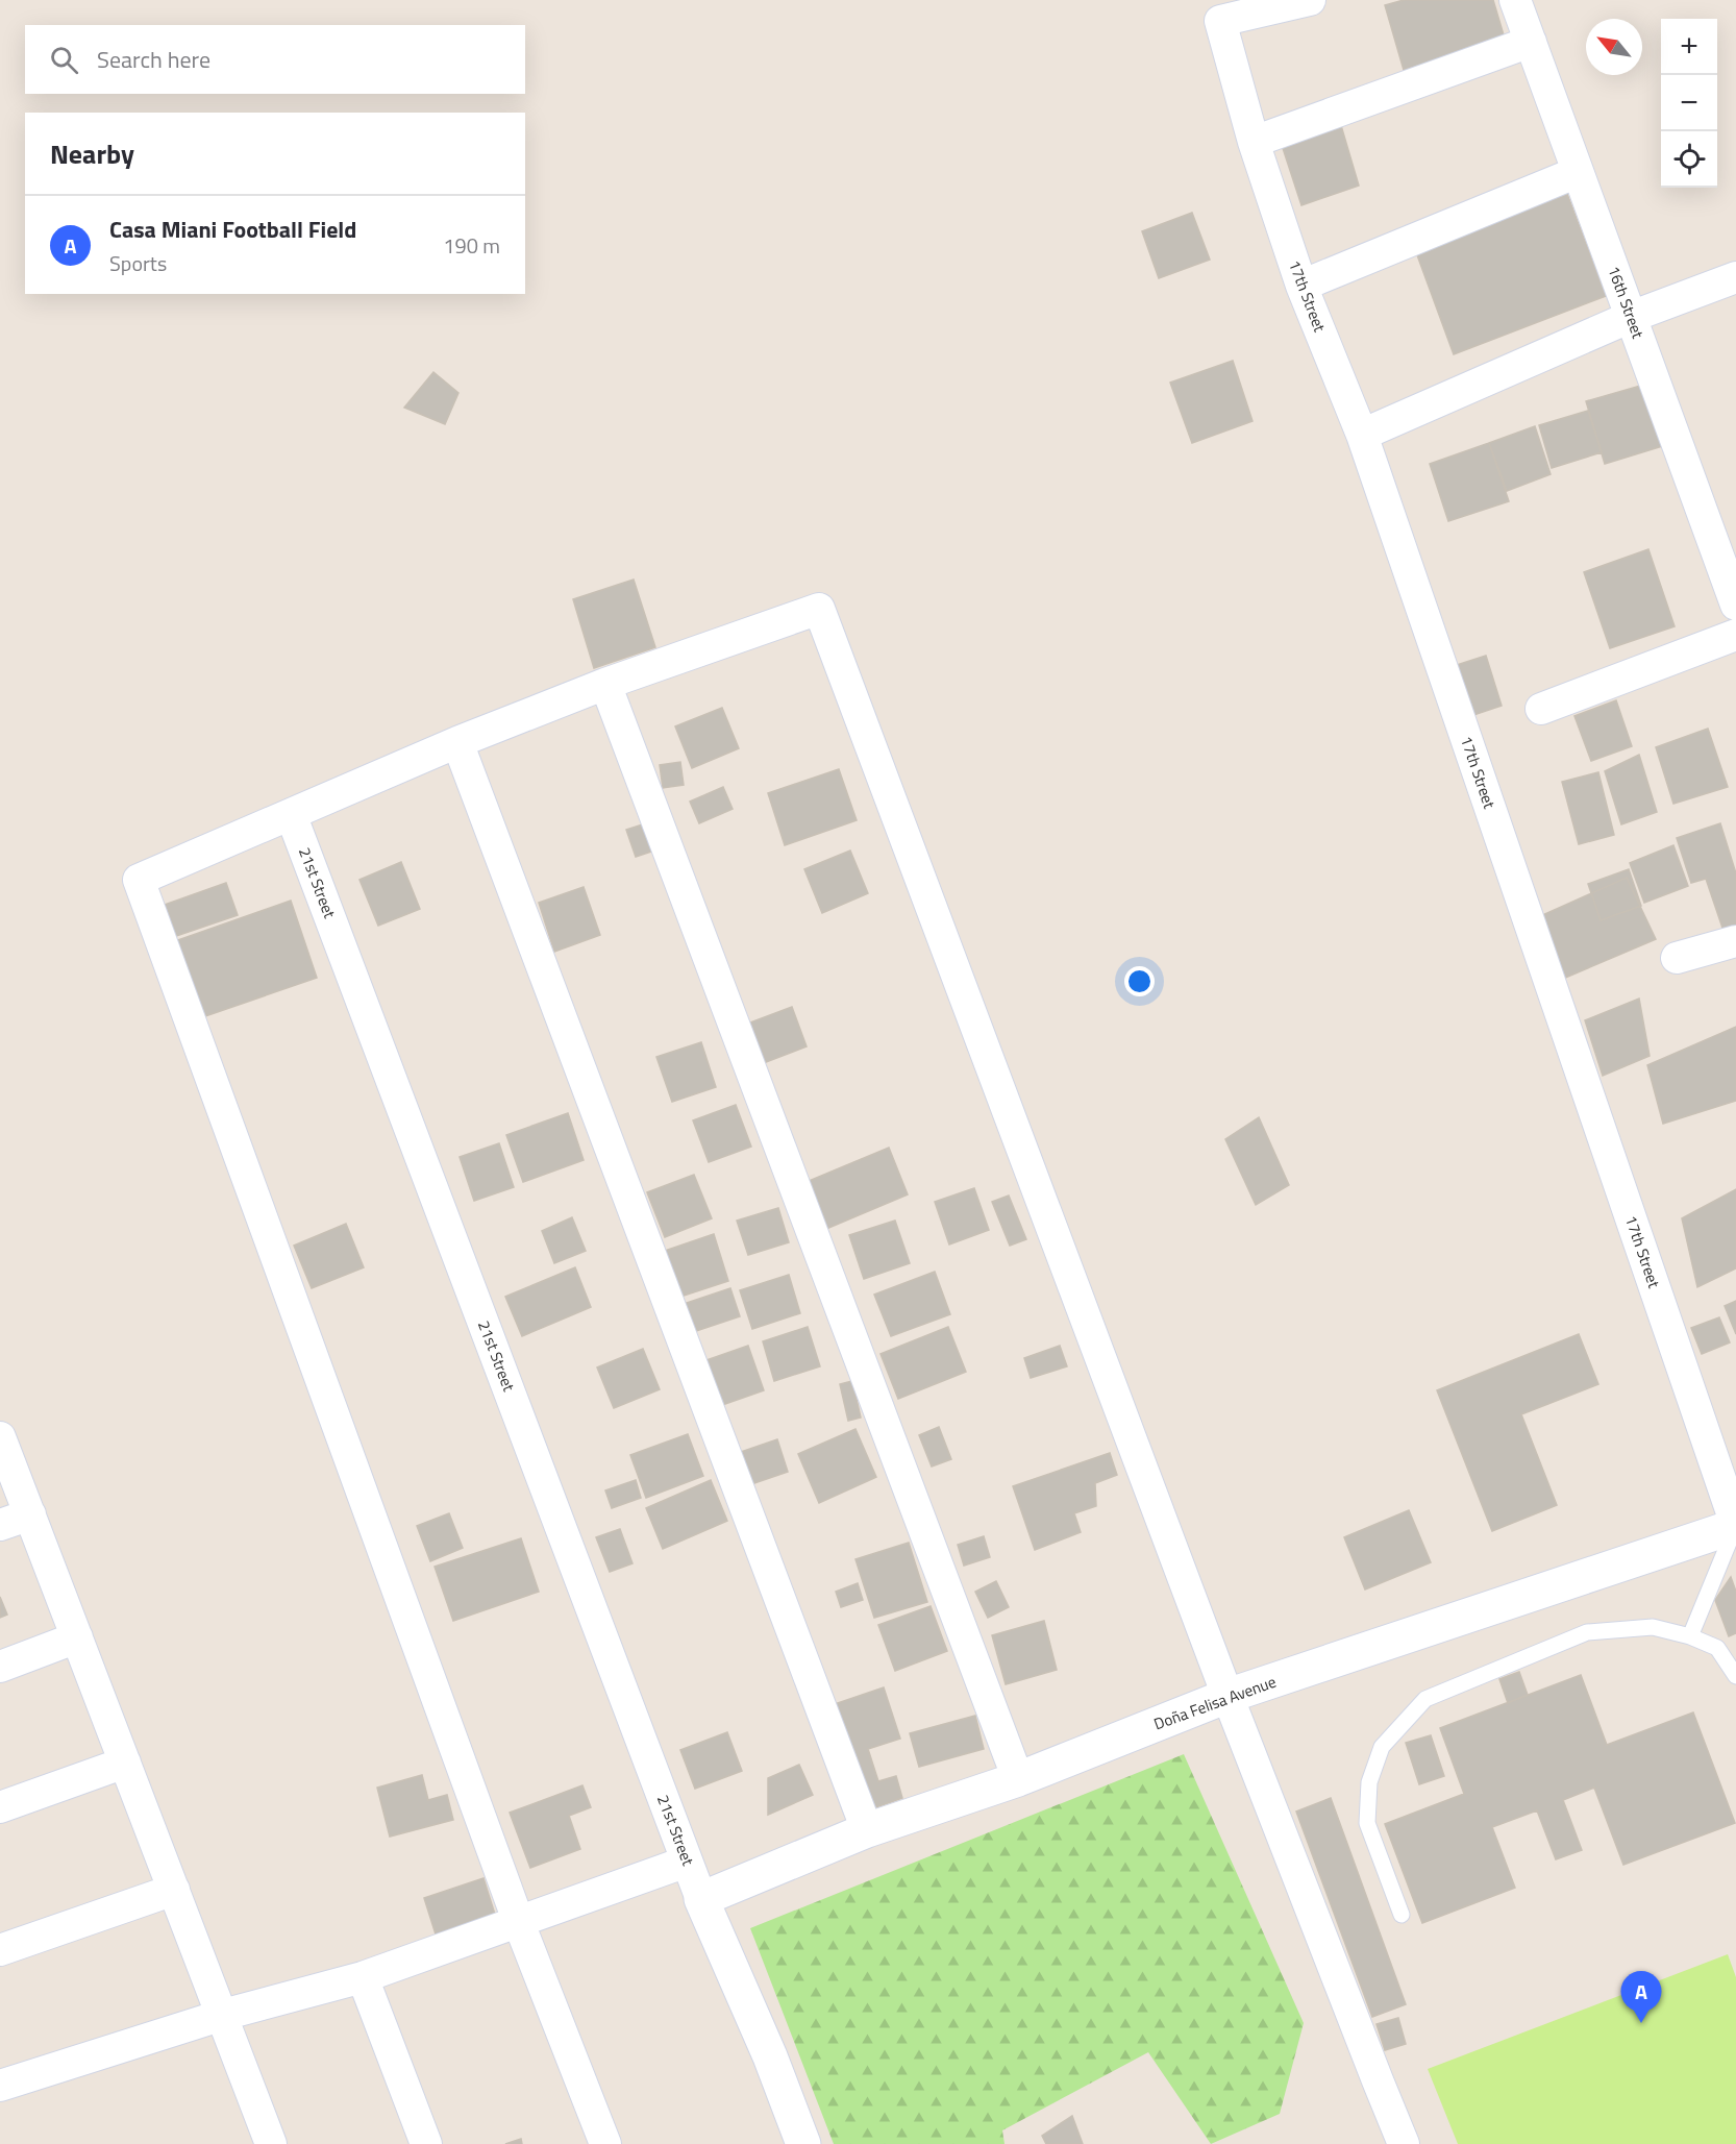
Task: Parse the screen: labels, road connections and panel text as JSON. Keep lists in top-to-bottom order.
{
  "streets": {
    "street": [
      "17th Street",
      "16th Street",
      "21st Street",
      "Doña Felisa Avenue"
    ]
  },
  "crossings": [
    ["17th Street", "Doña Felisa Avenue"],
    ["21st Street", "Doña Felisa Avenue"]
  ],
  "north": "top left",
  "page": {
    "map_buttons": ["+", "−"],
    "search": "Search here",
    "heading": "Nearby",
    "list": [
      {
        "mark": "A",
        "name": "Casa Miani Football Field",
        "note": "Sports",
        "value": "190 m"
      }
    ],
    "pins": "A"
  }
}
